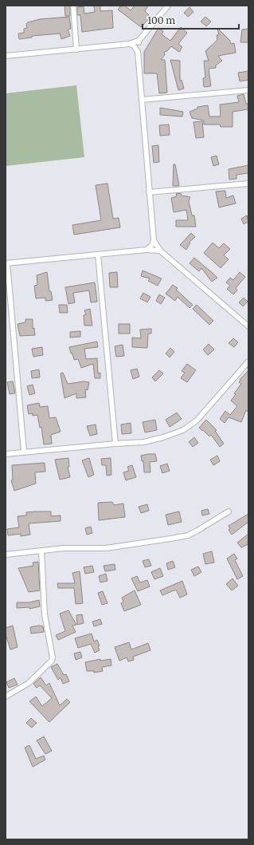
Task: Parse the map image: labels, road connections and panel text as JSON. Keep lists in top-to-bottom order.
{
  "scale_bar": "100 m"
}
